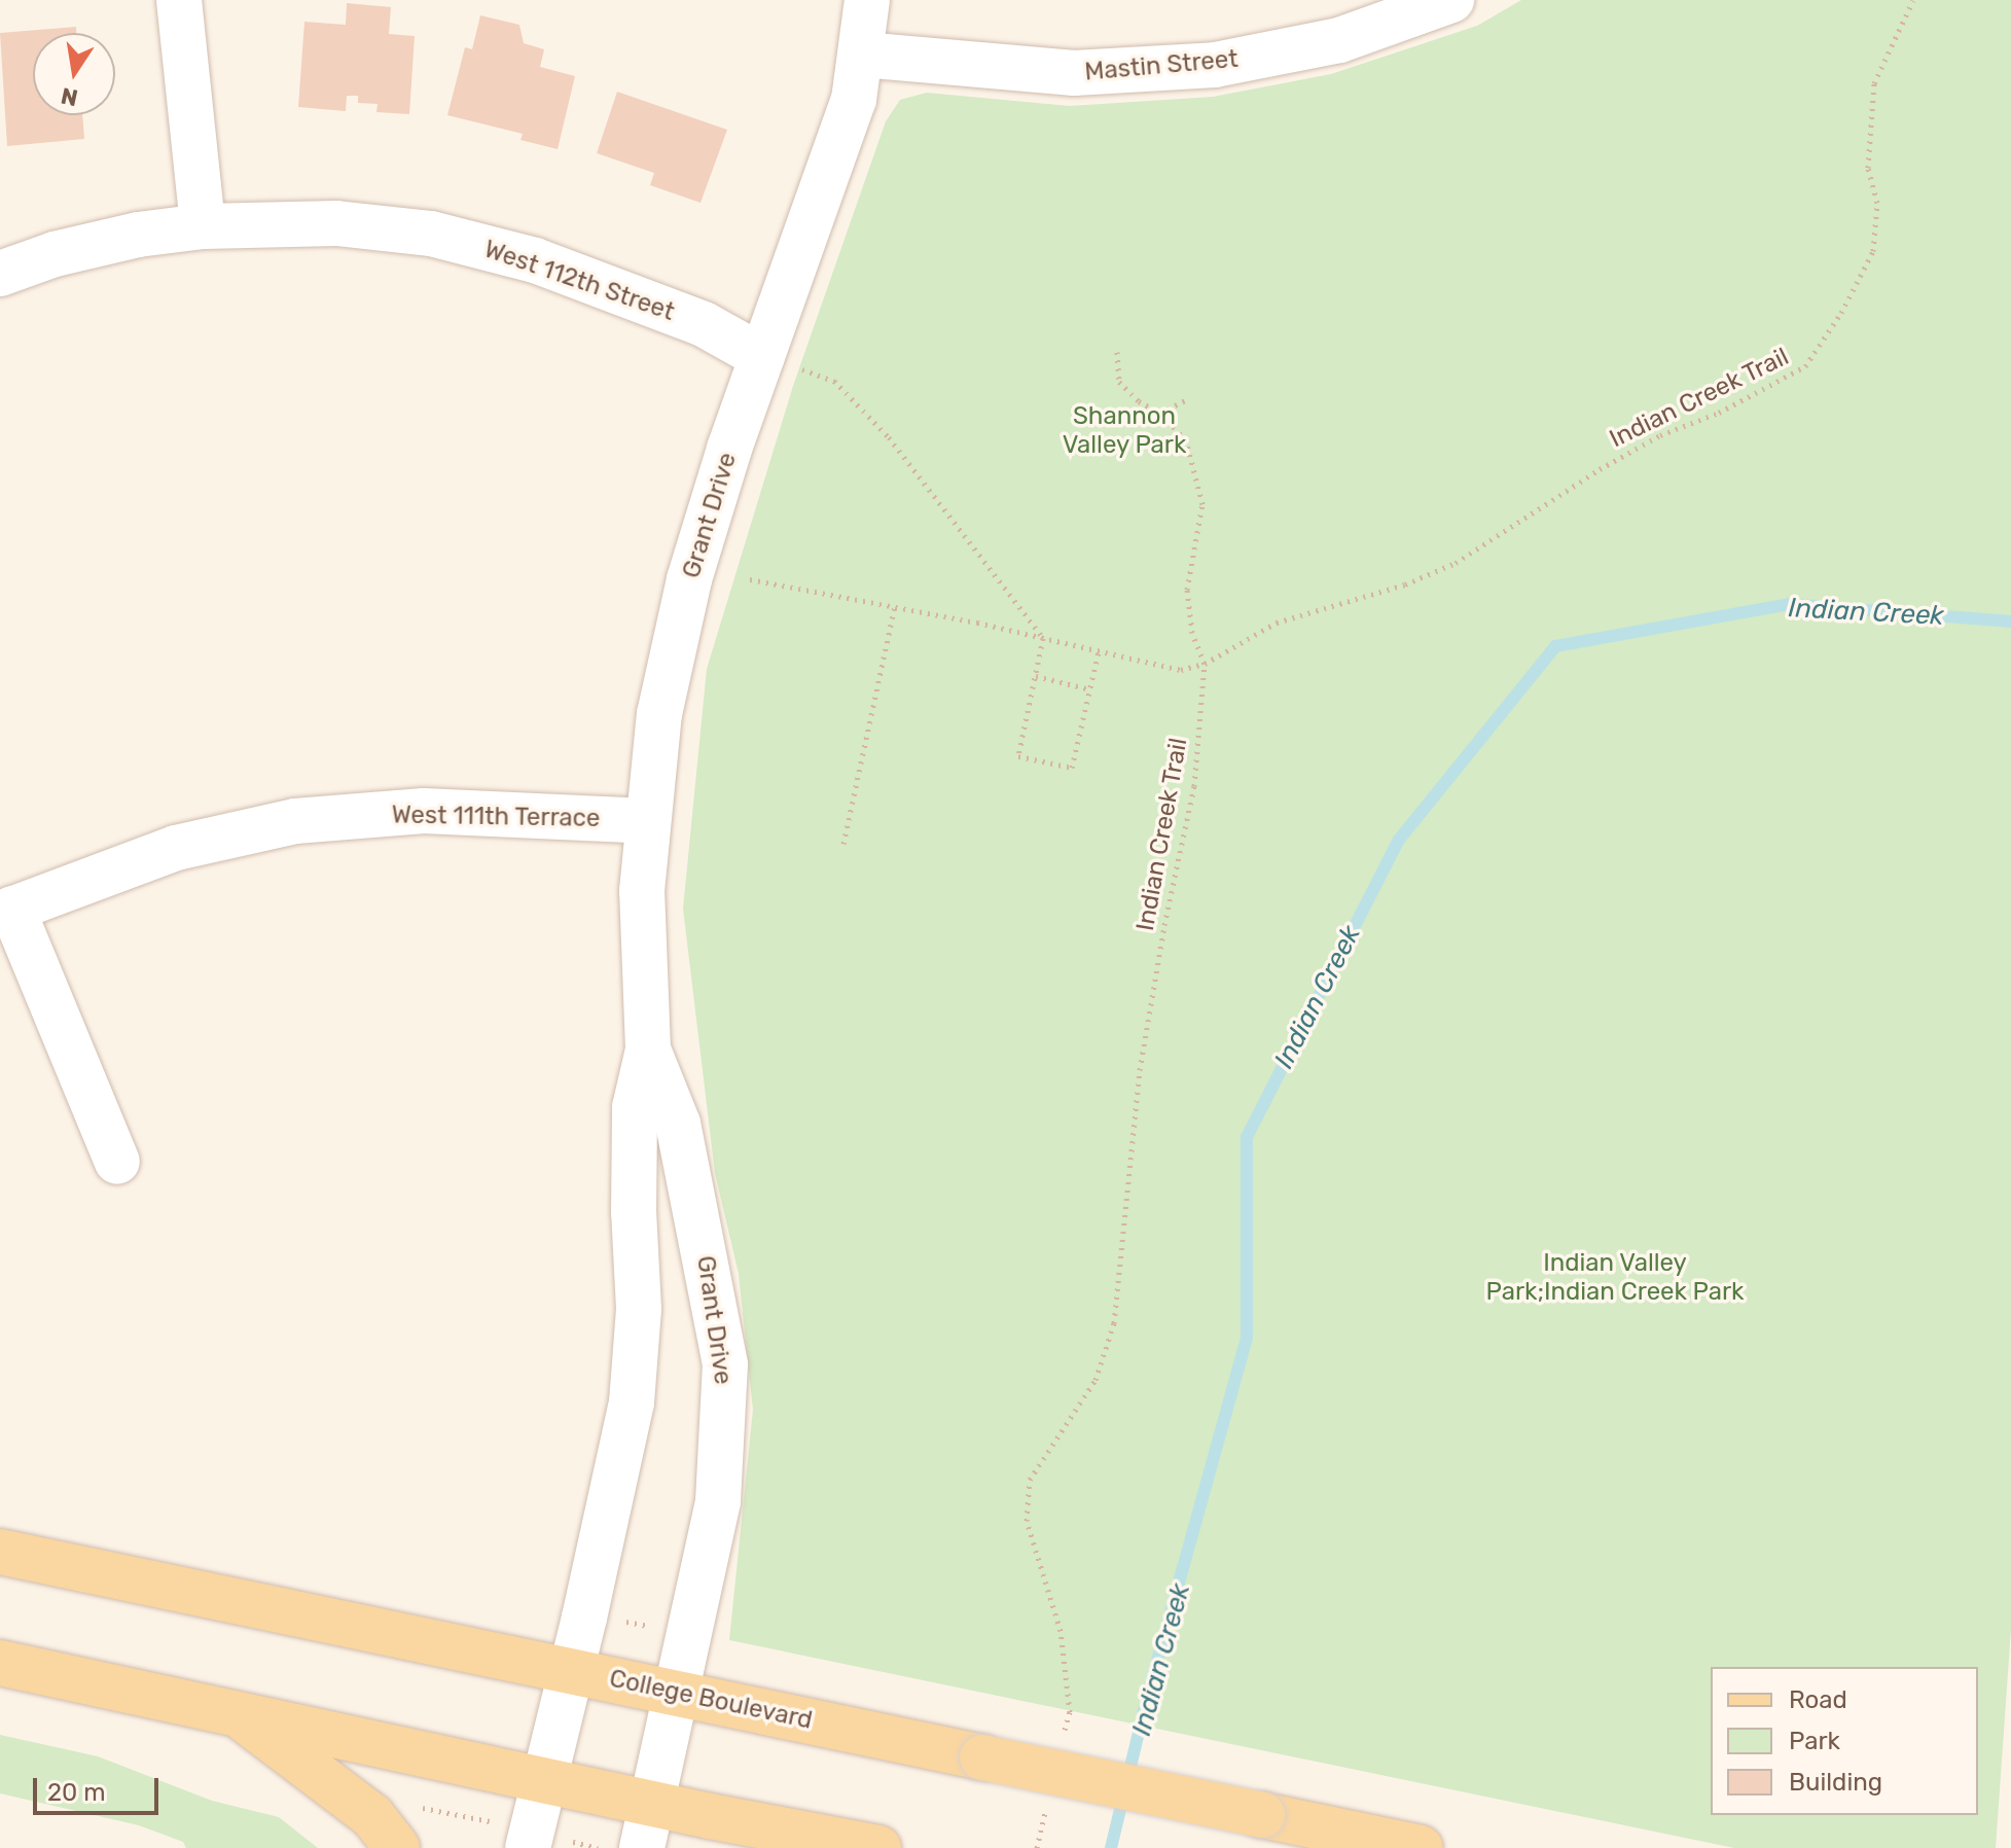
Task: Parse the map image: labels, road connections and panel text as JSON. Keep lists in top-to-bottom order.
{
  "streets": {
    "main road": ["College Boulevard"],
    "street": [
      "Mastin Street",
      "West 112th Street",
      "Grant Drive",
      "West 111th Terrace"
    ],
    "path": ["Indian Creek Trail"]
  },
  "crossings": [
    ["Mastin Street", "Grant Drive"],
    ["West 112th Street", "Grant Drive"],
    ["Grant Drive", "West 111th Terrace"],
    ["Grant Drive", "College Boulevard"]
  ],
  "water": ["Indian Creek"],
  "parks": ["Shannon Valley Park", "Indian Valley Park;Indian Creek Park"],
  "legend": ["Road", "Park", "Building"],
  "scale_bar": "20 m",
  "north": "bottom"
}
